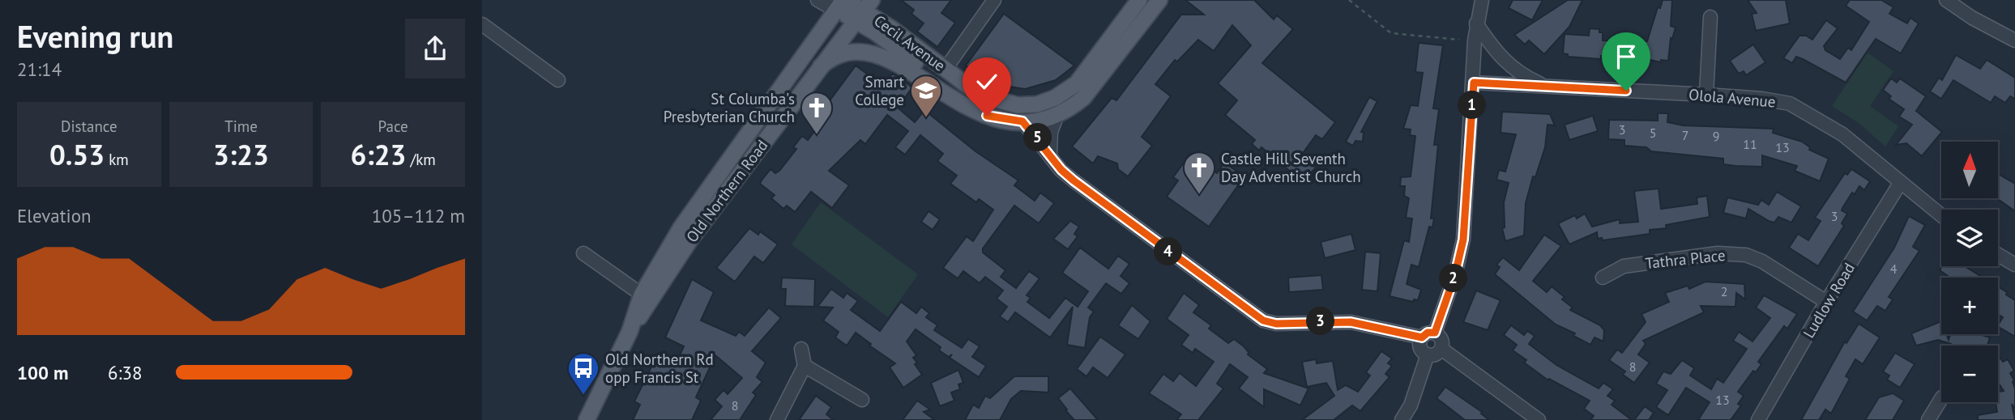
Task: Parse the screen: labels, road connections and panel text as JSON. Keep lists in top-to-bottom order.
{
  "streets": {
    "main road": ["Cecil Avenue", "Old Northern Road"],
    "street": ["Olola Avenue", "Tathra Place", "Ludlow Road"]
  },
  "crossings": [
    ["Cecil Avenue", "Old Northern Road"],
    ["Olola Avenue", "Ludlow Road"],
    ["Tathra Place", "Ludlow Road"]
  ],
  "places": {
    "school or university": ["Smart College"],
    "church": ["St Columba's Presbyterian Church", "Castle Hill Seventh Day Adventist Church"],
    "bus stop": ["Old Northern Rd opp Francis St"]
  },
  "house_numbers": [
    "3",
    "5",
    "7",
    "9",
    "11",
    "13",
    "3",
    "4",
    "2",
    "8",
    "13",
    "8"
  ],
  "north": "top",
  "page": {
    "heading": ["Evening run", "21:14"],
    "pins": [
      "1",
      "5",
      "4",
      "2",
      "3"
    ],
    "stats": [
      ["Distance", "0.53 km"],
      ["Time", "3:23"],
      ["Pace", "6:23 /km"]
    ],
    "map_buttons": ["+", "−"],
    "chart": ["Elevation", "105–112 m"],
    "list": [
      {
        "name": "100 m",
        "note": "6:38"
      }
    ]
  }
}
